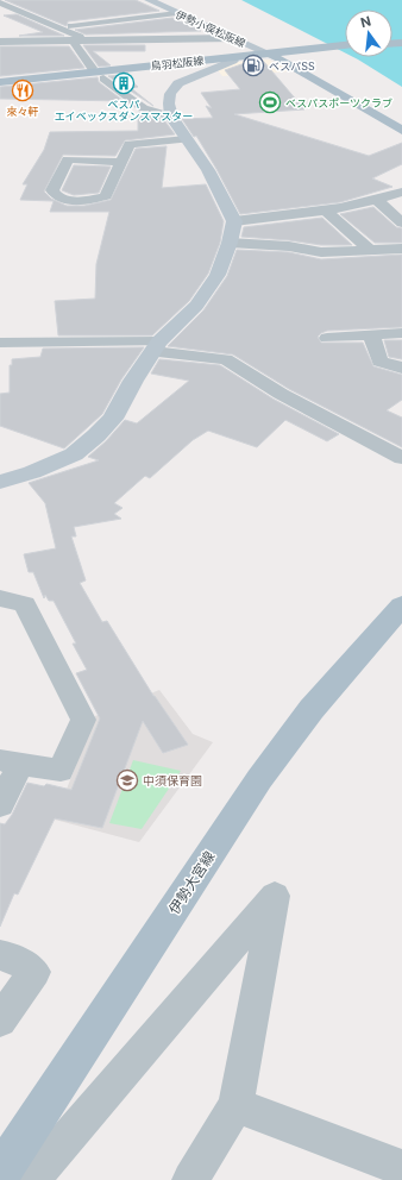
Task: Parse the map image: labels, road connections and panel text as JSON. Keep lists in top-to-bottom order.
{
  "streets": {
    "main road": ["鳥羽松阪線", "伊勢大宮線"],
    "street": ["伊勢小俣松阪線"]
  },
  "crossings": [
    ["伊勢小俣松阪線", "鳥羽松阪線"]
  ],
  "places": {
    "fuel station": ["ベスパSS"],
    "building": ["ベスパ エイベックスダンスマスター"],
    "restaurant": ["來々軒"],
    "sports": ["ベスパスポーツクラブ"],
    "school or university": ["中須保育園"]
  },
  "north": "top"
}
